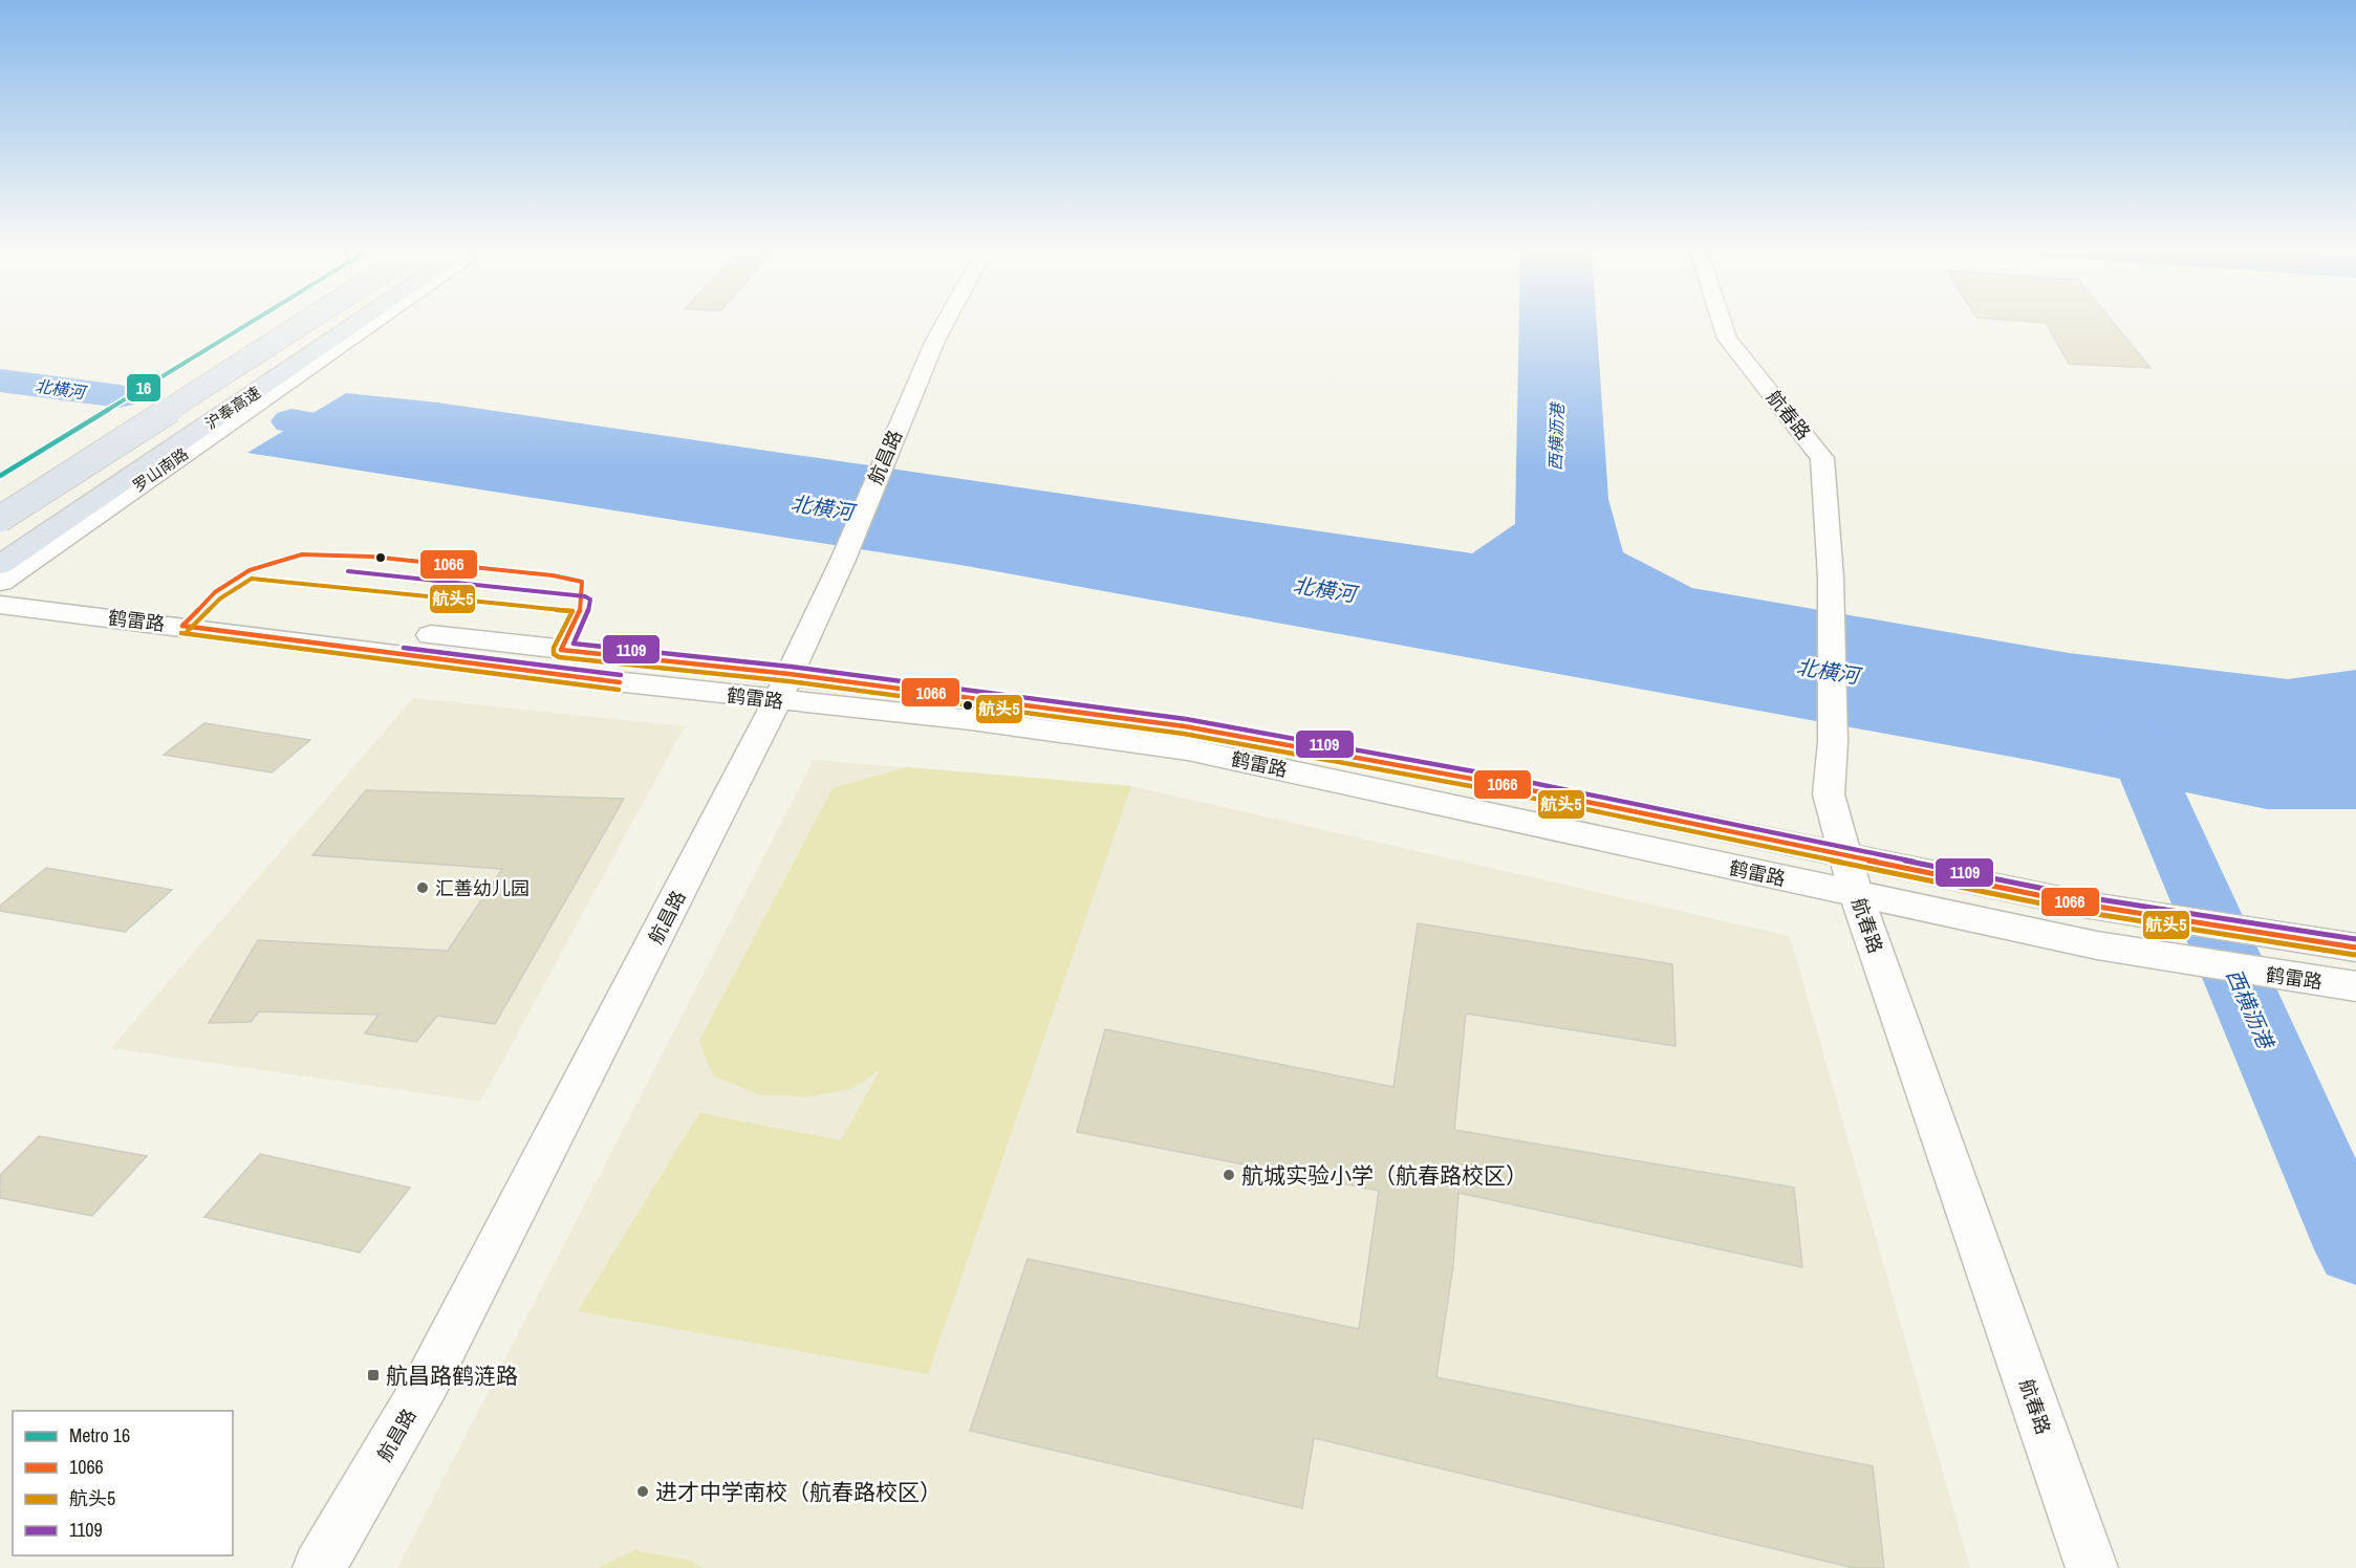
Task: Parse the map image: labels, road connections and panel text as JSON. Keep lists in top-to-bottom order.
{
  "streets": {
    "highway": ["沪奉高速"],
    "street": [
      "航春路",
      "航昌路",
      "罗山南路",
      "鹤雷路"
    ]
  },
  "crossings": [
    ["航春路", "鹤雷路"],
    ["航昌路", "鹤雷路"]
  ],
  "water": ["北横河", "西横沥港"],
  "places": {
    "other": ["汇善幼儿园", "航城实验小学（航春路校区）", "进才中学南校（航春路校区）"],
    "transit": ["航昌路鹤涟路"]
  },
  "lines": [
    "metro line 16",
    "transit line 1066",
    "transit line 1109",
    "transit line 航头5"
  ],
  "legend": [
    "Metro 16",
    "1066",
    "航头5",
    "1109"
  ]
}
